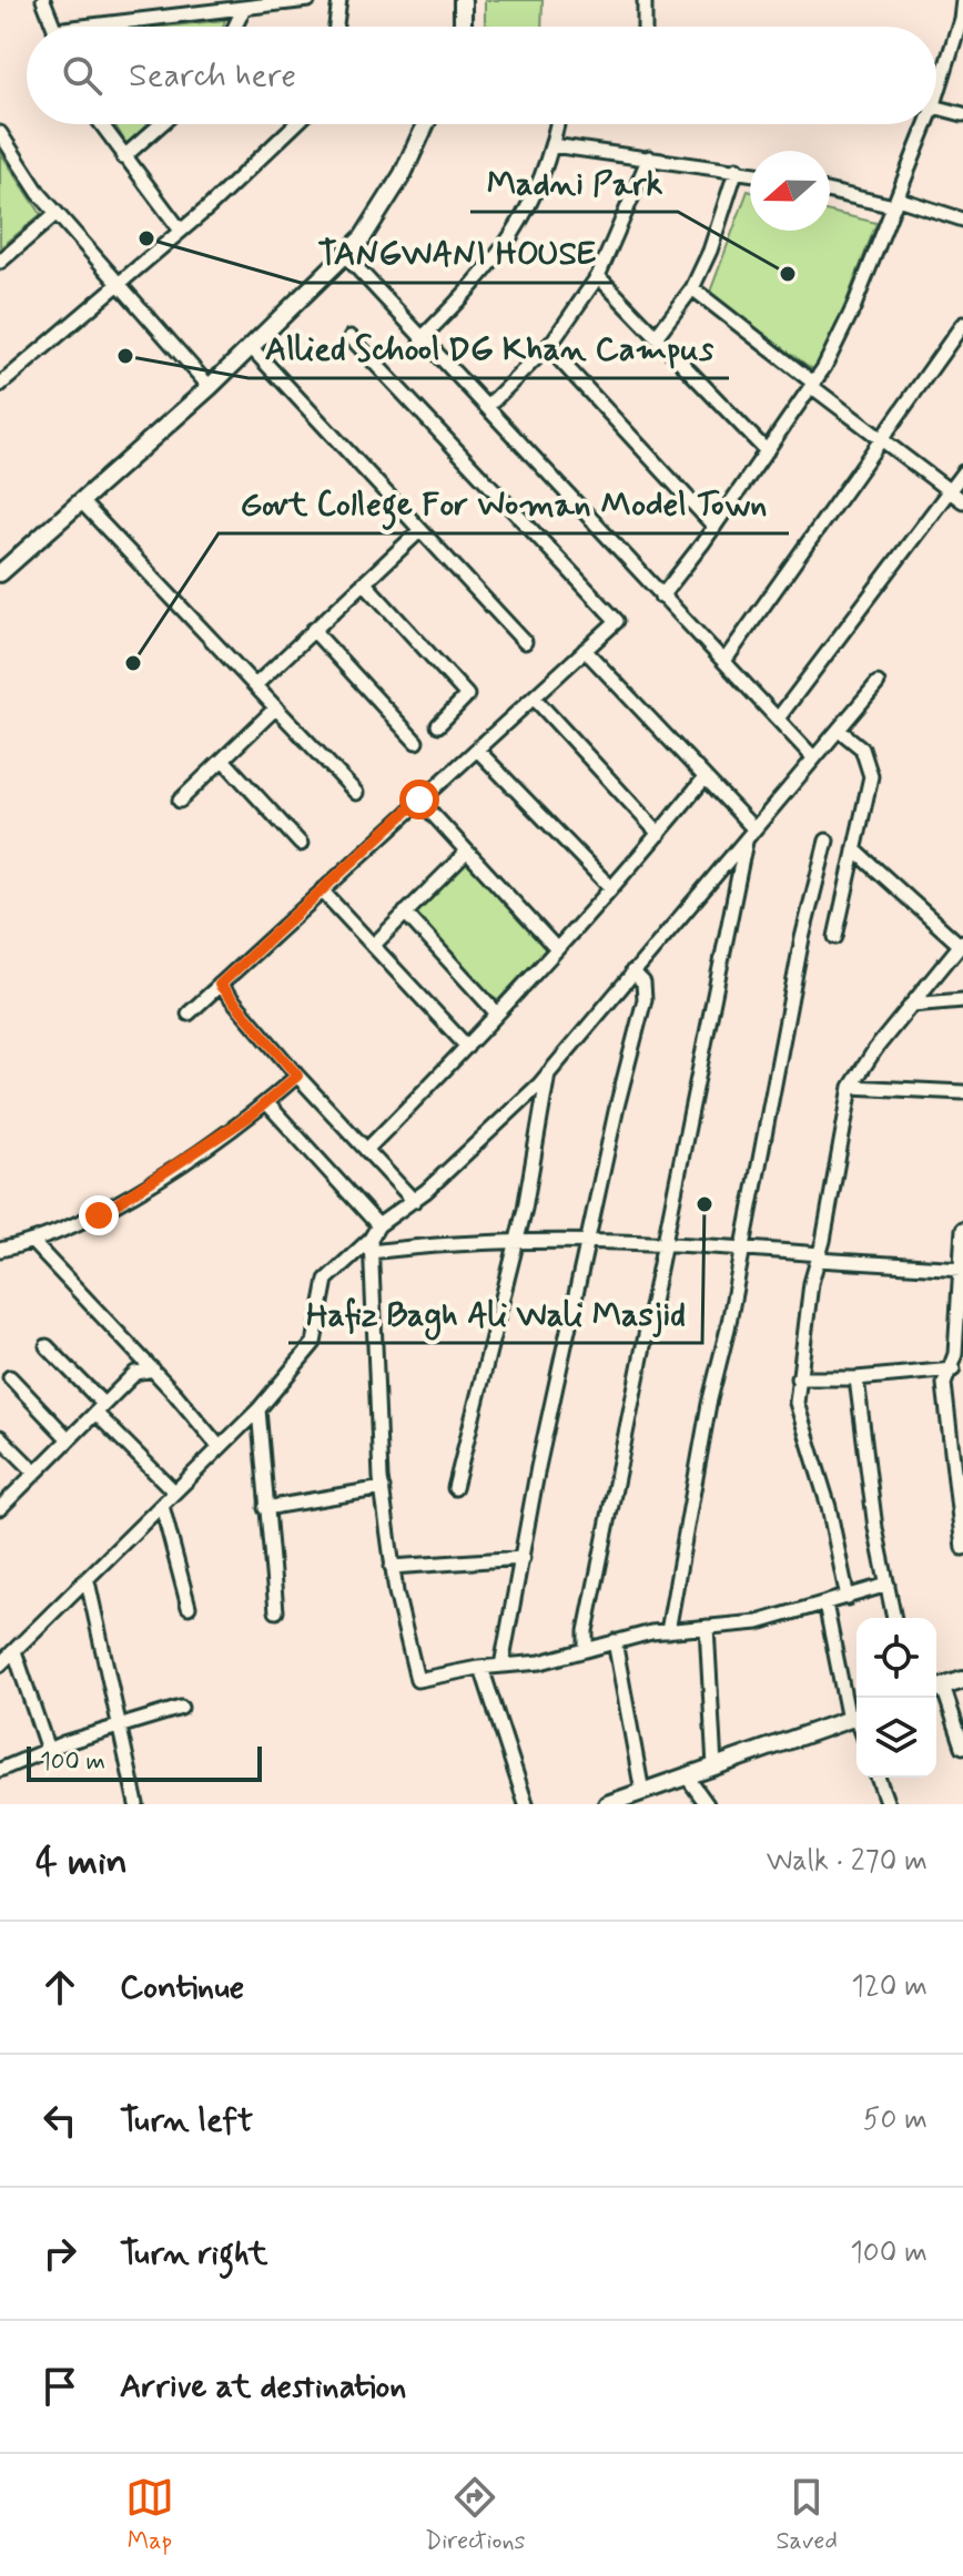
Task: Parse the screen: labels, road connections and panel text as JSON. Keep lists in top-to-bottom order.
{
  "places": [
    "TANGWANI HOUSE",
    "Madni Park",
    "Allied School DG Khan Campus",
    "Govt College For Woman Model Town",
    "Hafiz Bagh Ali Wali Masjid"
  ],
  "scale_bar": "100 m",
  "north": "left",
  "page": {
    "search": "Search here",
    "scale": "100 m",
    "heading": ["4 min", "Walk · 270 m"],
    "list": [
      ["Continue", "120 m"],
      ["Turn left", "50 m"],
      ["Turn right", "100 m"],
      "Arrive at destination"
    ],
    "nav": ["Map", "Directions", "Saved"]
  }
}
